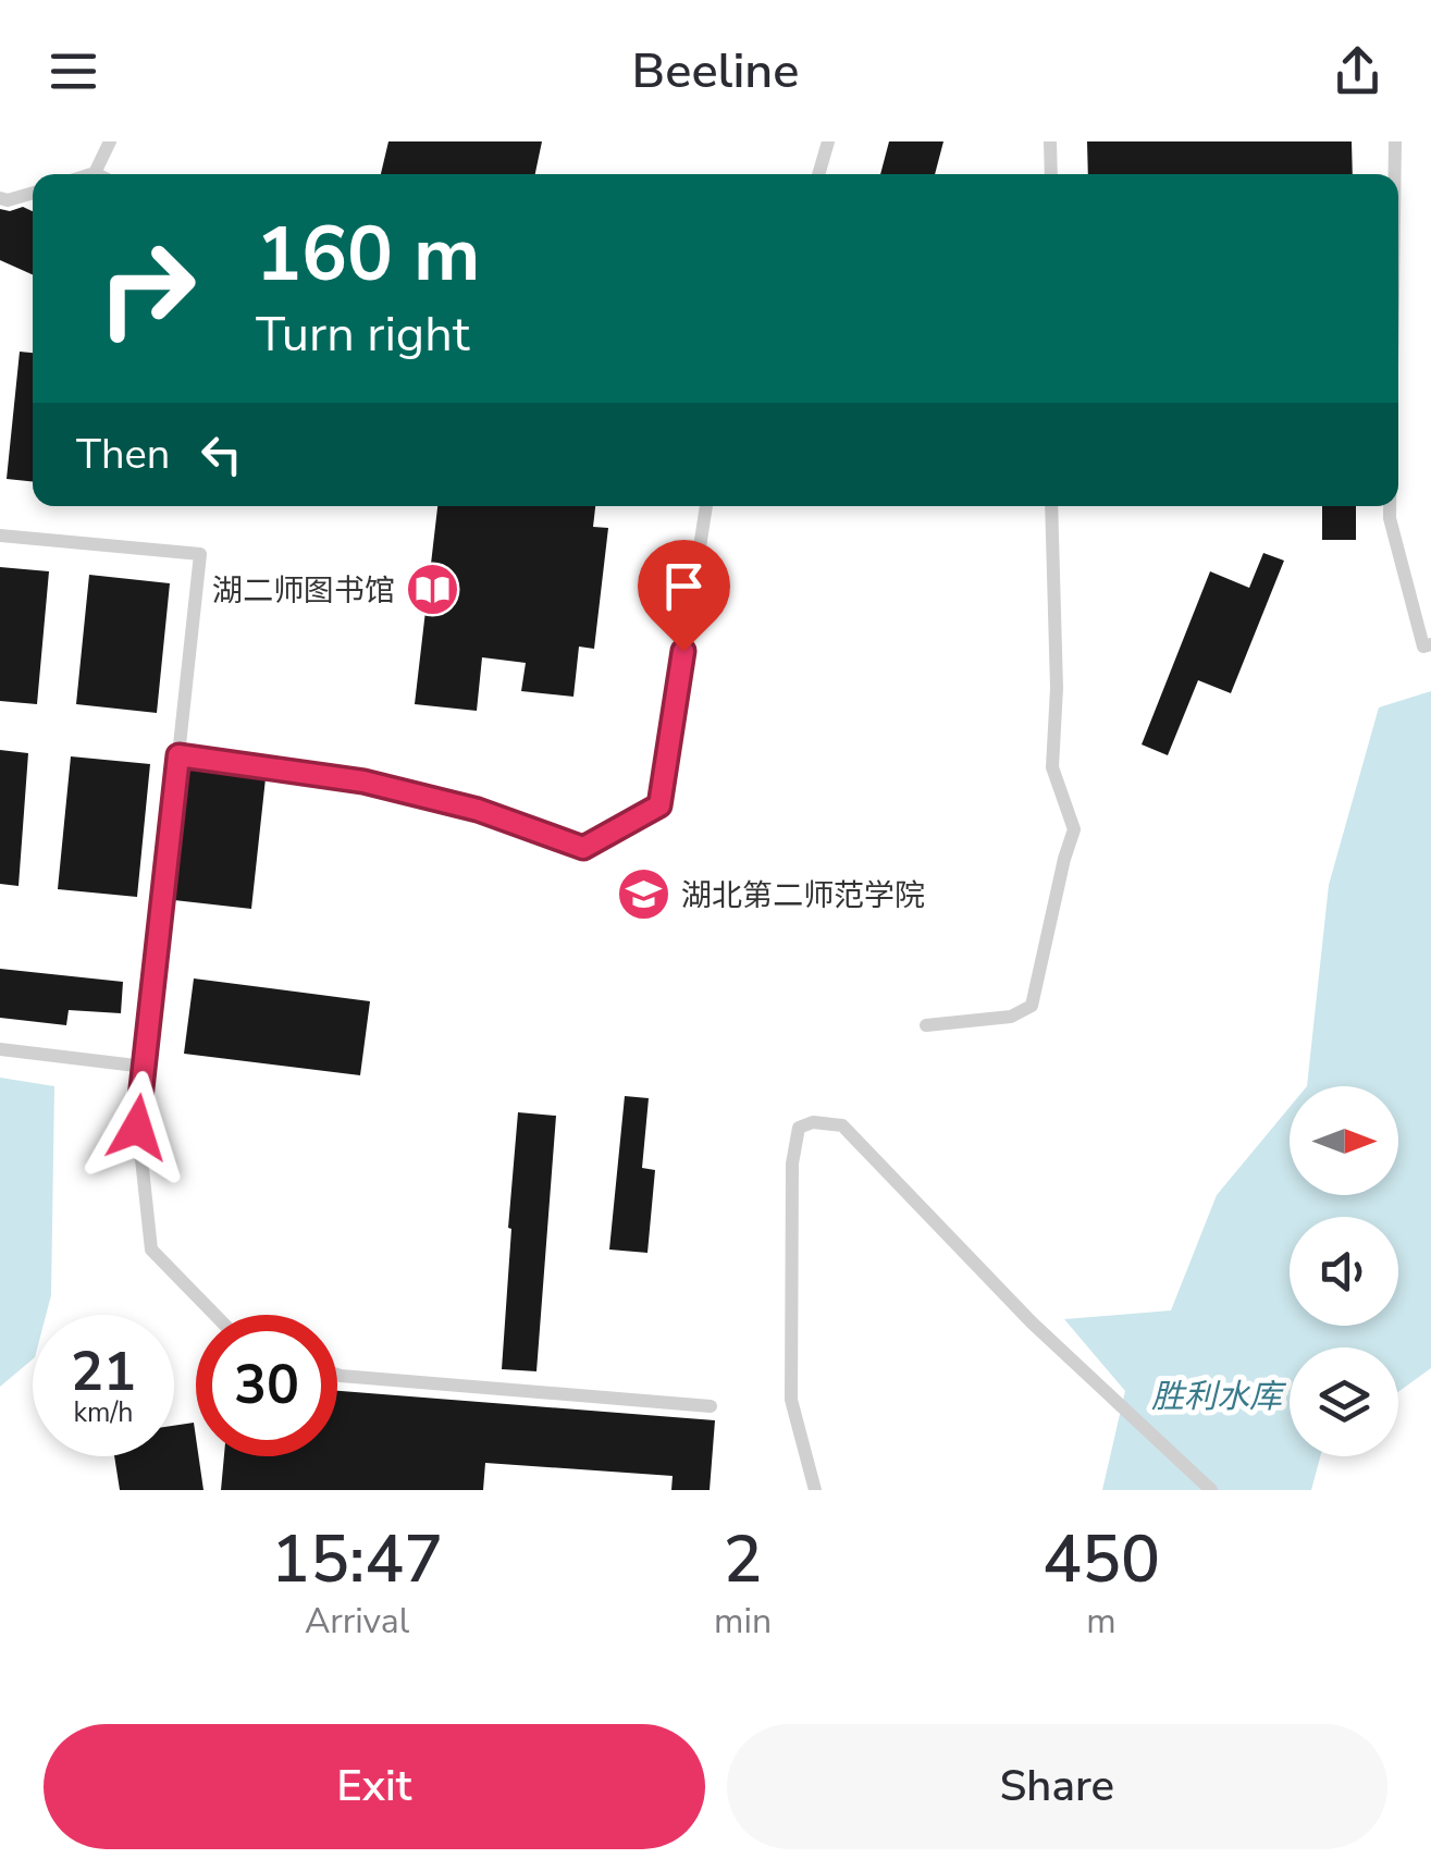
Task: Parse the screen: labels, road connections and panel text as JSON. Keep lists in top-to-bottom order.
{
  "water": ["胜利水库"],
  "places": {
    "library": ["湖二师图书馆"],
    "school or university": ["湖北第二师范学院"]
  },
  "north": "right",
  "page": {
    "header": "Beeline",
    "turn": ["160 m", "Turn right"],
    "then": "Then",
    "speed": "21 km/h",
    "limit": "30",
    "eta": [
      "15:47",
      "Arrival",
      "2",
      "min",
      "450",
      "m"
    ],
    "buttons": ["Exit", "Share"]
  }
}
